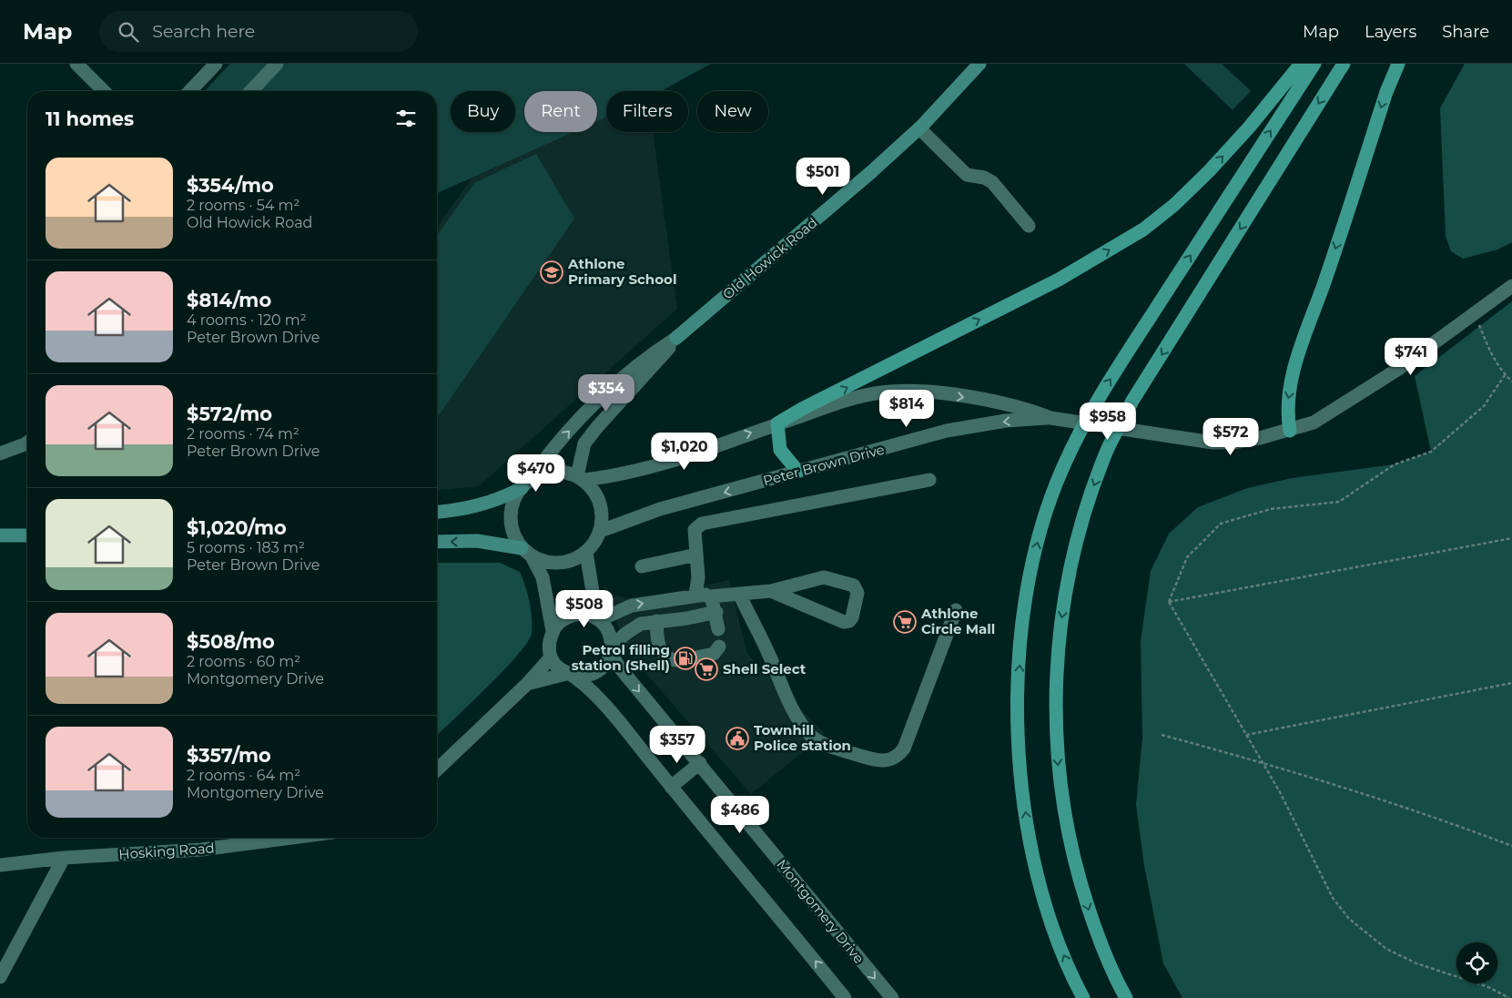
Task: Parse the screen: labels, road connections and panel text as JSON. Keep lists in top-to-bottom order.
{
  "streets": {
    "main road": ["Old Howick Road"],
    "street": ["Peter Brown Drive", "Hosking Road", "Montgomery Drive"]
  },
  "crossings": [
    ["Old Howick Road", "Peter Brown Drive"]
  ],
  "places": {
    "school or university": ["Athlone Primary School"],
    "supermarket": ["Athlone Circle Mall", "Shell Select"],
    "fuel station": ["Petrol filling station (Shell)"],
    "public building": ["Townhill Police station"]
  },
  "page": {
    "header": "Map",
    "search": "Search here",
    "nav": ["Map", "Layers", "Share"],
    "chip": [
      "Buy",
      "Rent",
      "Filters",
      "New"
    ],
    "heading": "11 homes",
    "list": [
      {
        "name": "$354/mo",
        "note": "2 rooms · 54 m² · Old Howick Road"
      },
      {
        "name": "$814/mo",
        "note": "4 rooms · 120 m² · Peter Brown Drive"
      },
      {
        "name": "$572/mo",
        "note": "2 rooms · 74 m² · Peter Brown Drive"
      },
      {
        "name": "$1,020/mo",
        "note": "5 rooms · 183 m² · Peter Brown Drive"
      },
      {
        "name": "$508/mo",
        "note": "2 rooms · 60 m² · Montgomery Drive"
      },
      {
        "name": "$357/mo",
        "note": "2 rooms · 64 m² · Montgomery Drive"
      }
    ],
    "price": [
      "$501",
      "$741",
      "$354",
      "$814",
      "$958",
      "$572",
      "$1,020",
      "$470",
      "$508",
      "$357",
      "$486"
    ]
  }
}
